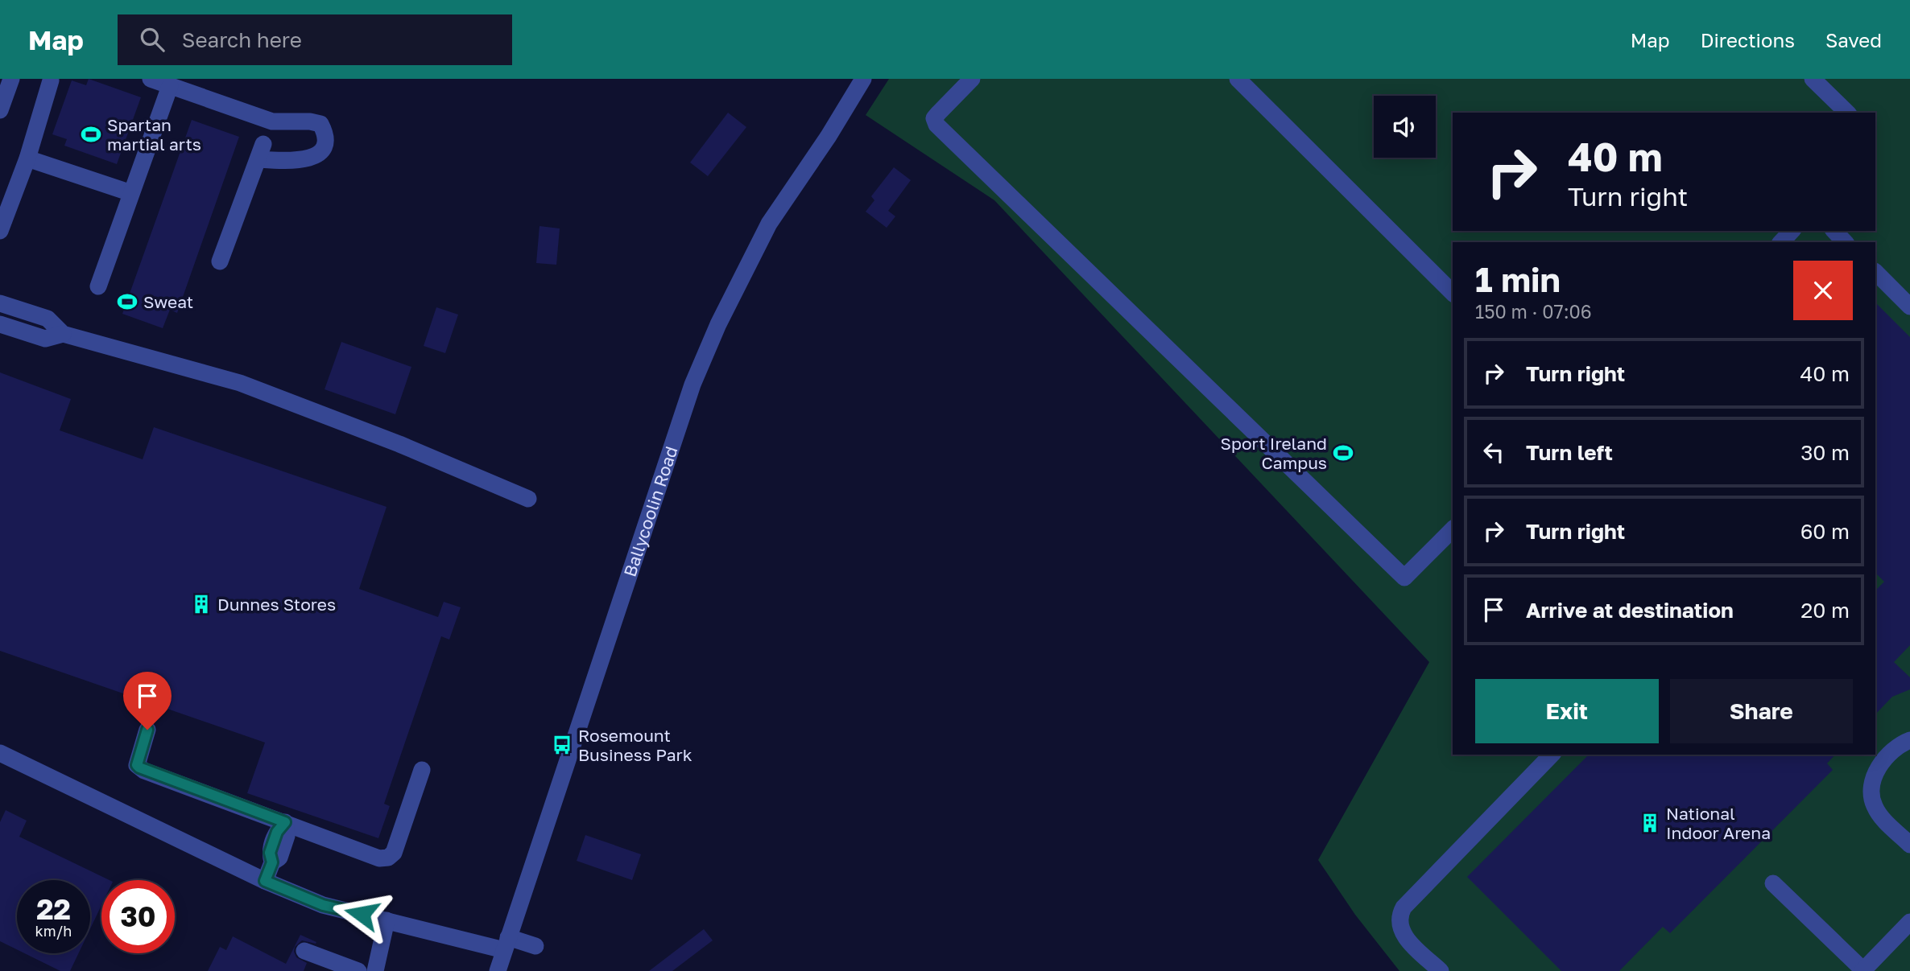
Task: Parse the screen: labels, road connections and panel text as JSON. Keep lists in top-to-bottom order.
{
  "streets": {
    "street": ["Ballycoolin Road"]
  },
  "places": {
    "sports": ["Spartan martial arts", "Sweat", "Sport Ireland Campus"],
    "building": ["Dunnes Stores", "National Indoor Arena"],
    "bus stop": ["Rosemount Business Park"]
  },
  "page": {
    "header": "Map",
    "search": "Search here",
    "nav": ["Map", "Directions", "Saved"],
    "turn": ["40 m", "Turn right"],
    "heading": ["1 min", "150 m · 07:06"],
    "list": [
      {
        "name": "Turn right",
        "value": "40 m"
      },
      {
        "name": "Turn left",
        "value": "30 m"
      },
      {
        "name": "Turn right",
        "value": "60 m"
      },
      {
        "name": "Arrive at destination",
        "value": "20 m"
      }
    ],
    "buttons": ["Exit", "Share"],
    "speed": "22 km/h",
    "limit": "30"
  }
}
